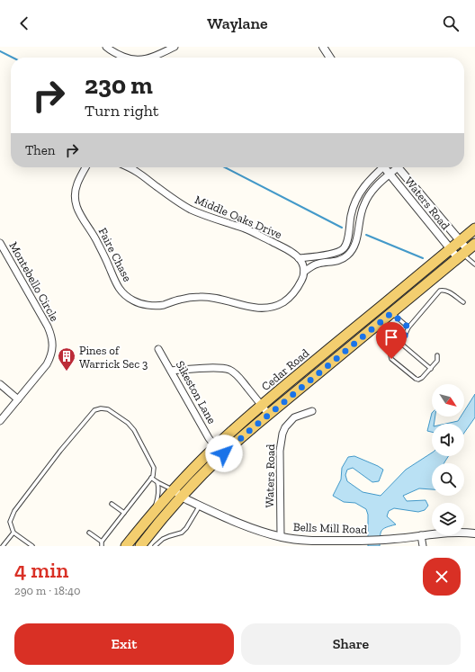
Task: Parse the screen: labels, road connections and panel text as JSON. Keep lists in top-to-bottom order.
{
  "streets": {
    "main road": ["Cedar Road"],
    "street": [
      "Waters Road",
      "Middle Oaks Drive",
      "Faire Chase",
      "Montebello Circle",
      "Sikeston Lane",
      "Bells Mill Road"
    ]
  },
  "crossings": [
    ["Waters Road", "Cedar Road"],
    ["Waters Road", "Bells Mill Road"],
    ["Cedar Road", "Sikeston Lane"],
    ["Cedar Road", "Bells Mill Road"]
  ],
  "places": {
    "building": ["Pines of Warrick Sec 3"]
  },
  "north": "bottom right",
  "page": {
    "header": "Waylane",
    "turn": ["230 m", "Turn right"],
    "then": "Then",
    "heading": ["4 min", "290 m · 18:40"],
    "buttons": ["Exit", "Share"]
  }
}
